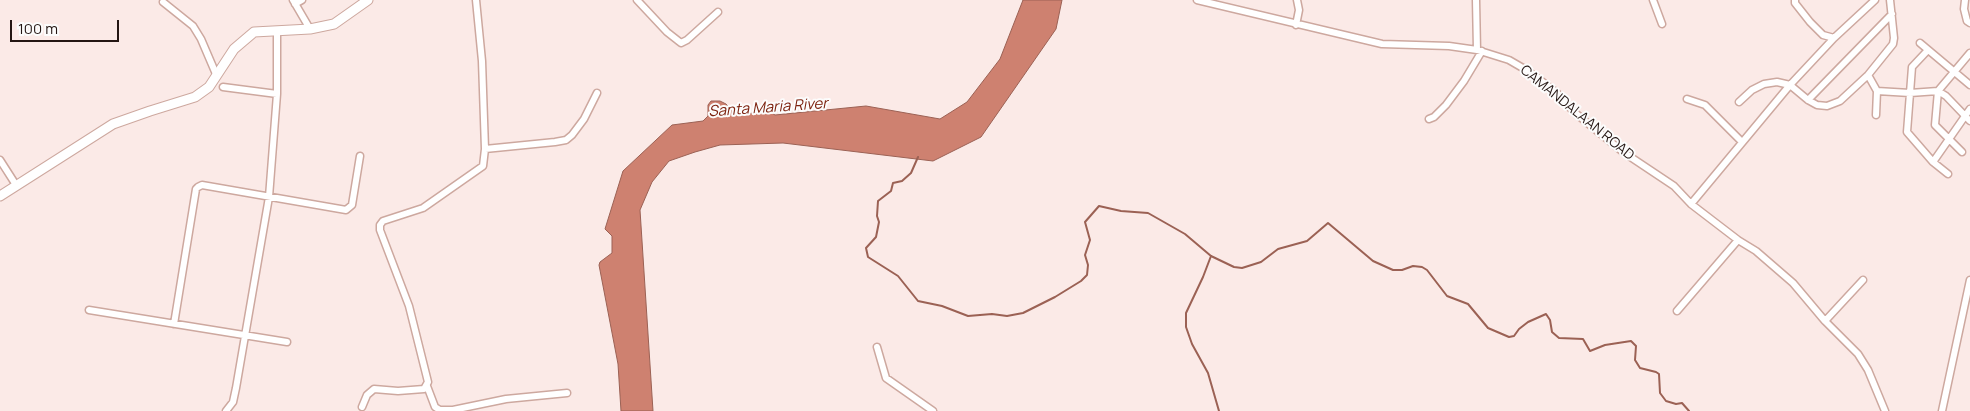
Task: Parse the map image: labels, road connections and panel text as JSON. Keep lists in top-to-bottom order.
{
  "streets": {
    "street": ["CAMANDALAAN ROAD"]
  },
  "water": ["Santa Maria River"],
  "scale_bar": "100 m"
}
